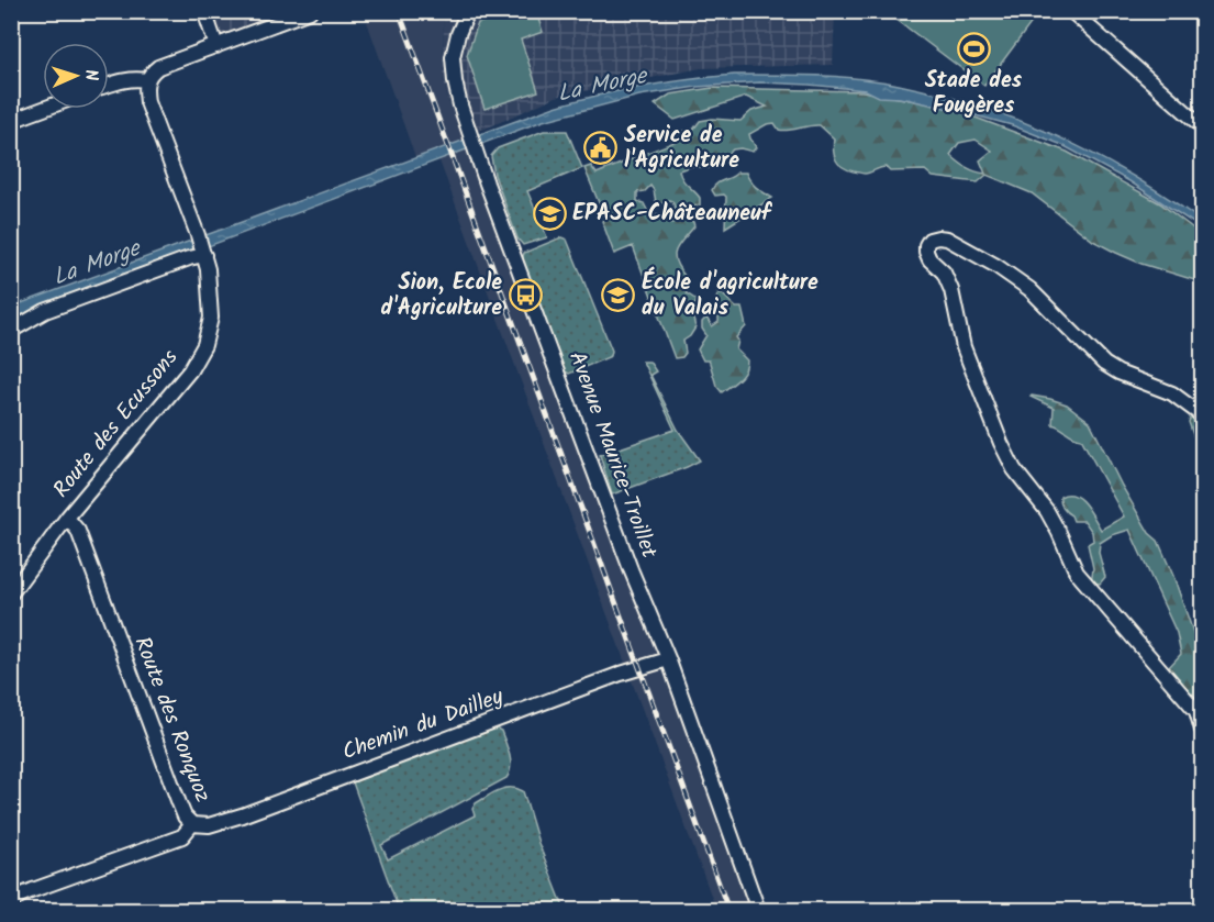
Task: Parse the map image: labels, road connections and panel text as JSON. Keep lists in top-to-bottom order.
{
  "streets": {
    "street": [
      "Route des Ecussons",
      "Avenue Maurice-Troillet",
      "Route des Ronquoz",
      "Chemin du Dailley"
    ]
  },
  "crossings": [
    ["Route des Ecussons", "Route des Ronquoz"],
    ["Avenue Maurice-Troillet", "Chemin du Dailley"],
    ["Route des Ronquoz", "Chemin du Dailley"]
  ],
  "water": ["La Morge"],
  "places": {
    "sports": ["Stade des Fougères"],
    "public building": ["Service de l'Agriculture"],
    "school or university": ["EPASC-Châteauneuf", "École d'agriculture du Valais"],
    "bus stop": ["Sion, Ecole d'Agriculture"]
  },
  "north": "right"
}
